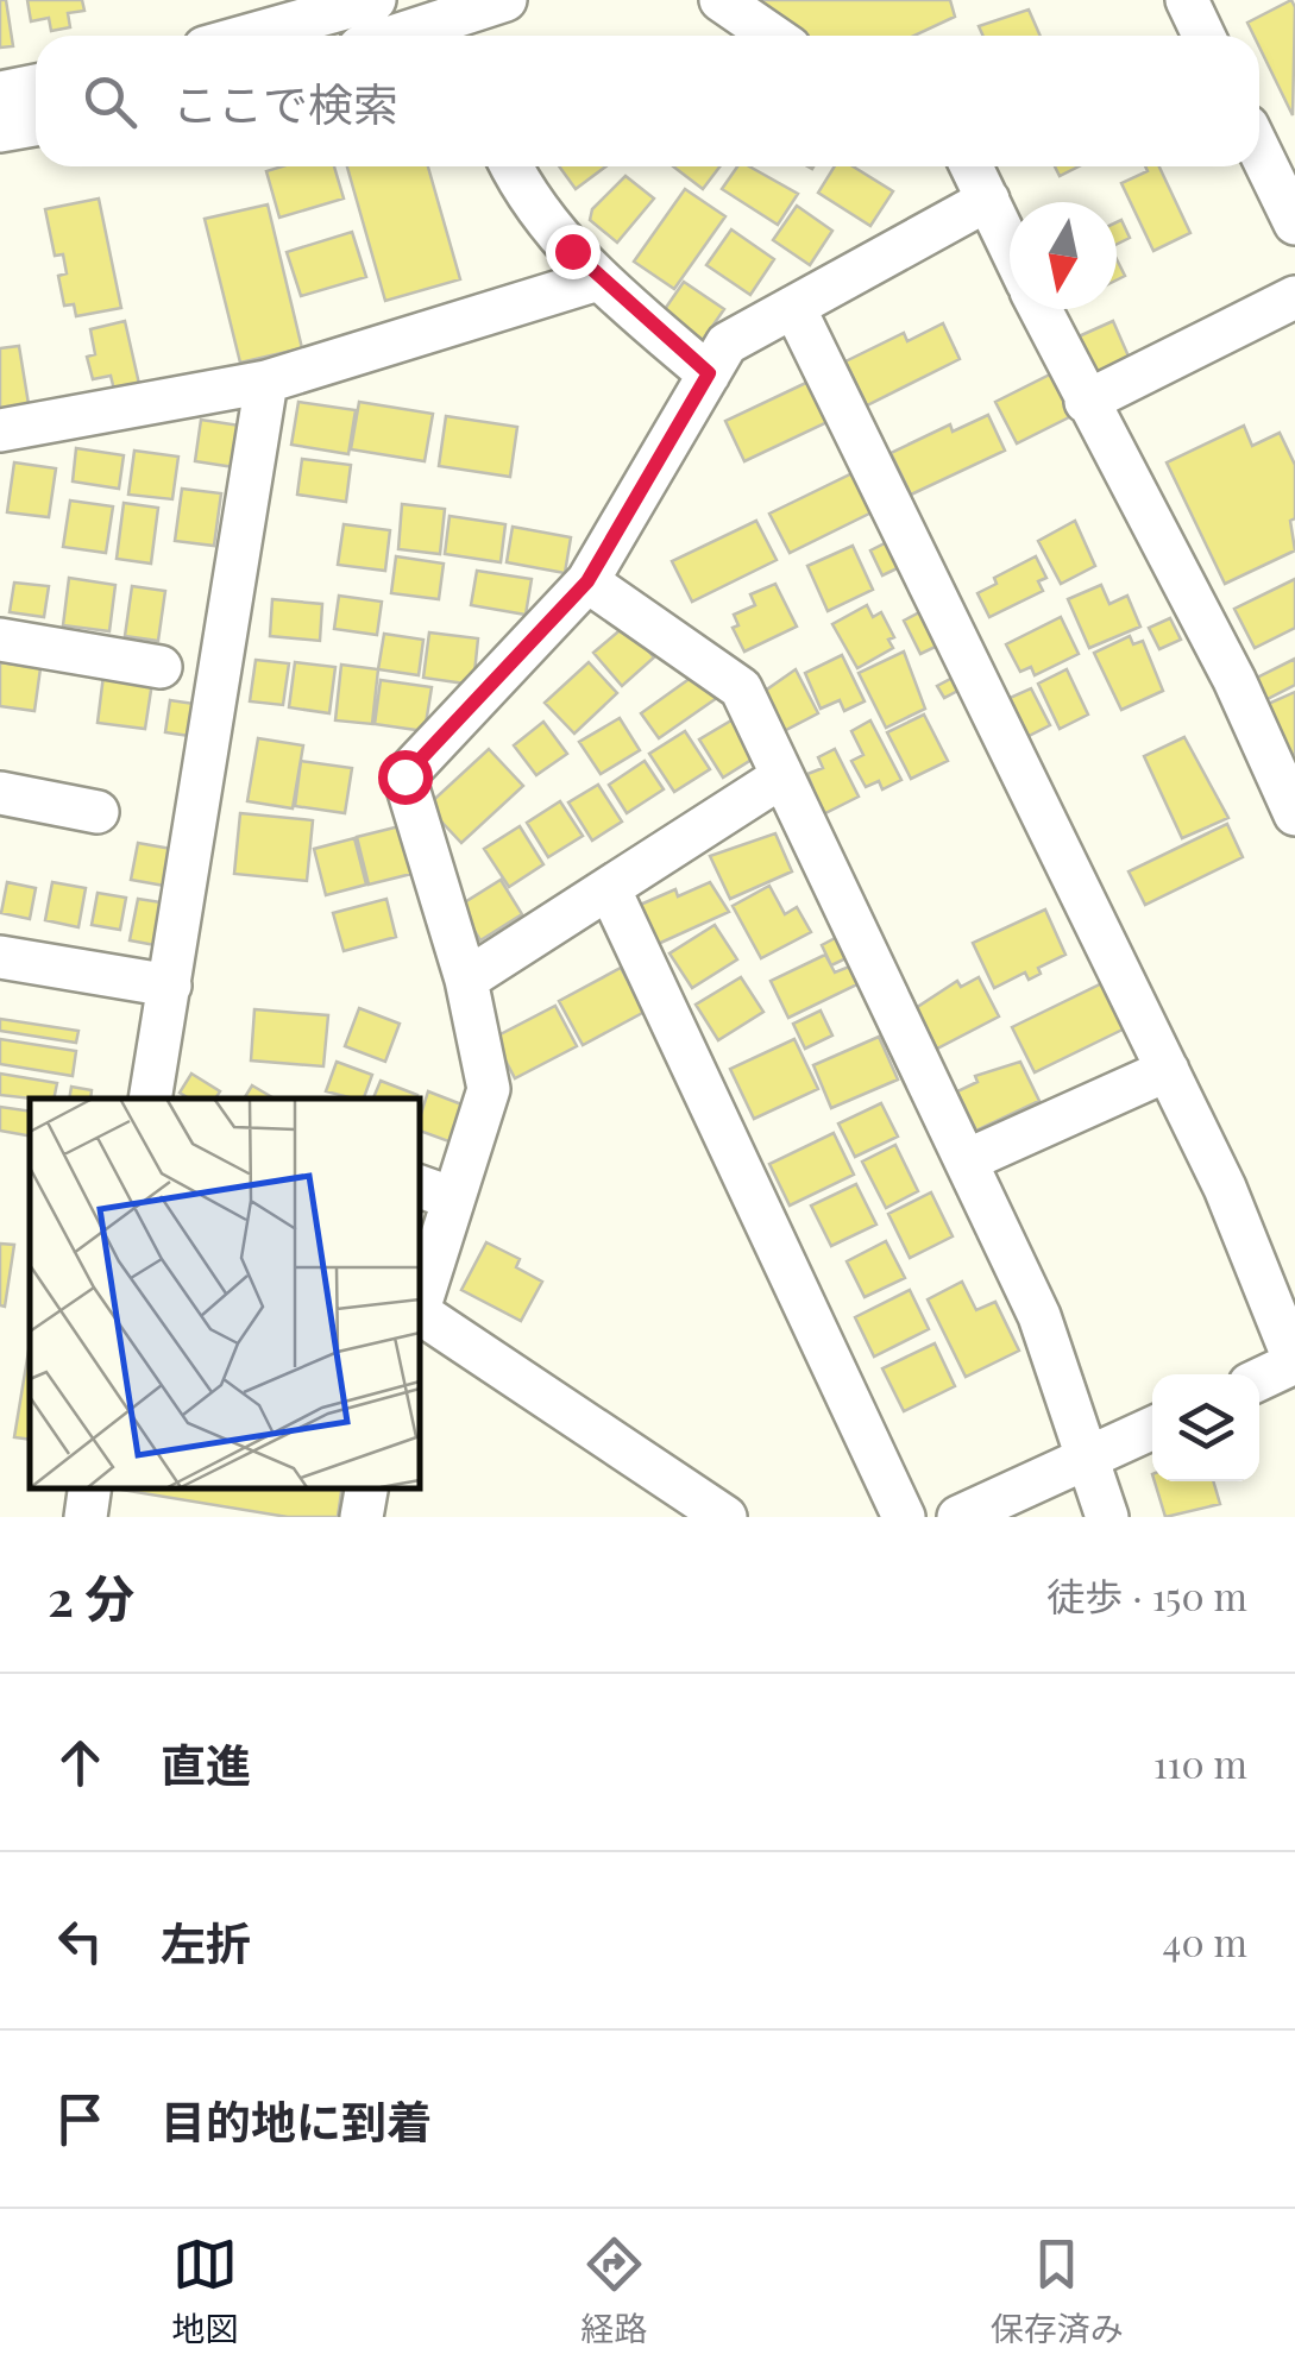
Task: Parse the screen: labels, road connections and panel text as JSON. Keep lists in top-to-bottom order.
{
  "north": "bottom",
  "page": {
    "search": "ここで検索",
    "heading": ["2 分", "徒歩 · 150 m"],
    "list": [
      ["直進", "110 m"],
      ["左折", "40 m"],
      "目的地に到着"
    ],
    "nav": ["地図", "経路", "保存済み"]
  }
}
